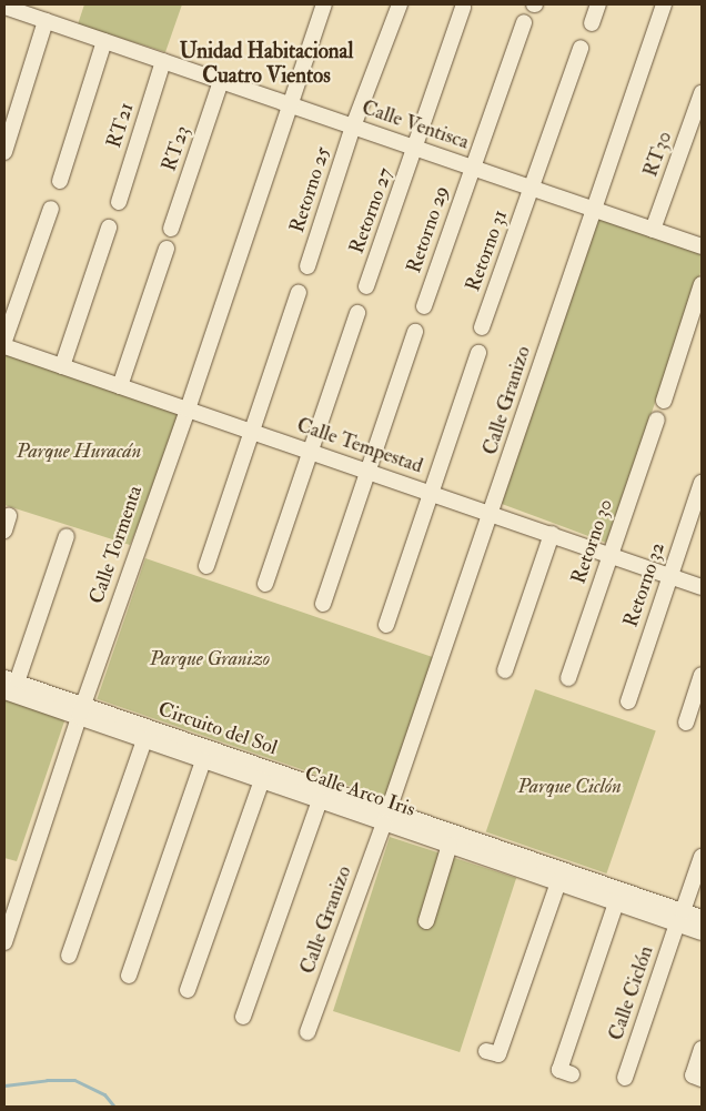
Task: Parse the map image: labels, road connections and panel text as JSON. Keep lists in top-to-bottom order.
{
  "streets": {
    "street": [
      "RT21",
      "Calle Ventisca",
      "RT23",
      "RT30",
      "Retorno 25",
      "Retorno 27",
      "Retorno 29",
      "Retorno 31",
      "Calle Granizo",
      "Calle Tempestad",
      "Retorno 30",
      "Calle Tormenta",
      "Retorno 32",
      "Circuito del Sol",
      "Calle Arco Iris",
      "Calle Ciclón"
    ]
  },
  "crossings": [
    ["RT21", "Calle Ventisca"],
    ["Calle Ventisca", "RT23"],
    ["Calle Ventisca", "RT30"],
    ["Calle Ventisca", "Retorno 25"],
    ["Calle Ventisca", "Retorno 27"],
    ["Calle Ventisca", "Retorno 29"],
    ["Calle Ventisca", "Retorno 31"],
    ["Calle Ventisca", "Calle Granizo"],
    ["Calle Ventisca", "Calle Tormenta"],
    ["Calle Granizo", "Calle Tempestad"],
    ["Calle Granizo", "Circuito del Sol"],
    ["Calle Granizo", "Calle Arco Iris"],
    ["Calle Tempestad", "Retorno 30"],
    ["Calle Tempestad", "Calle Tormenta"],
    ["Calle Tempestad", "Retorno 32"],
    ["Calle Tormenta", "Circuito del Sol"],
    ["Calle Tormenta", "Calle Arco Iris"],
    ["Circuito del Sol", "Calle Arco Iris"],
    ["Circuito del Sol", "Calle Ciclón"],
    ["Calle Arco Iris", "Calle Ciclón"]
  ],
  "districts": ["Unidad Habitacional Cuatro Vientos"],
  "parks": ["Parque Huracán", "Parque Granizo", "Parque Ciclón"]
}
